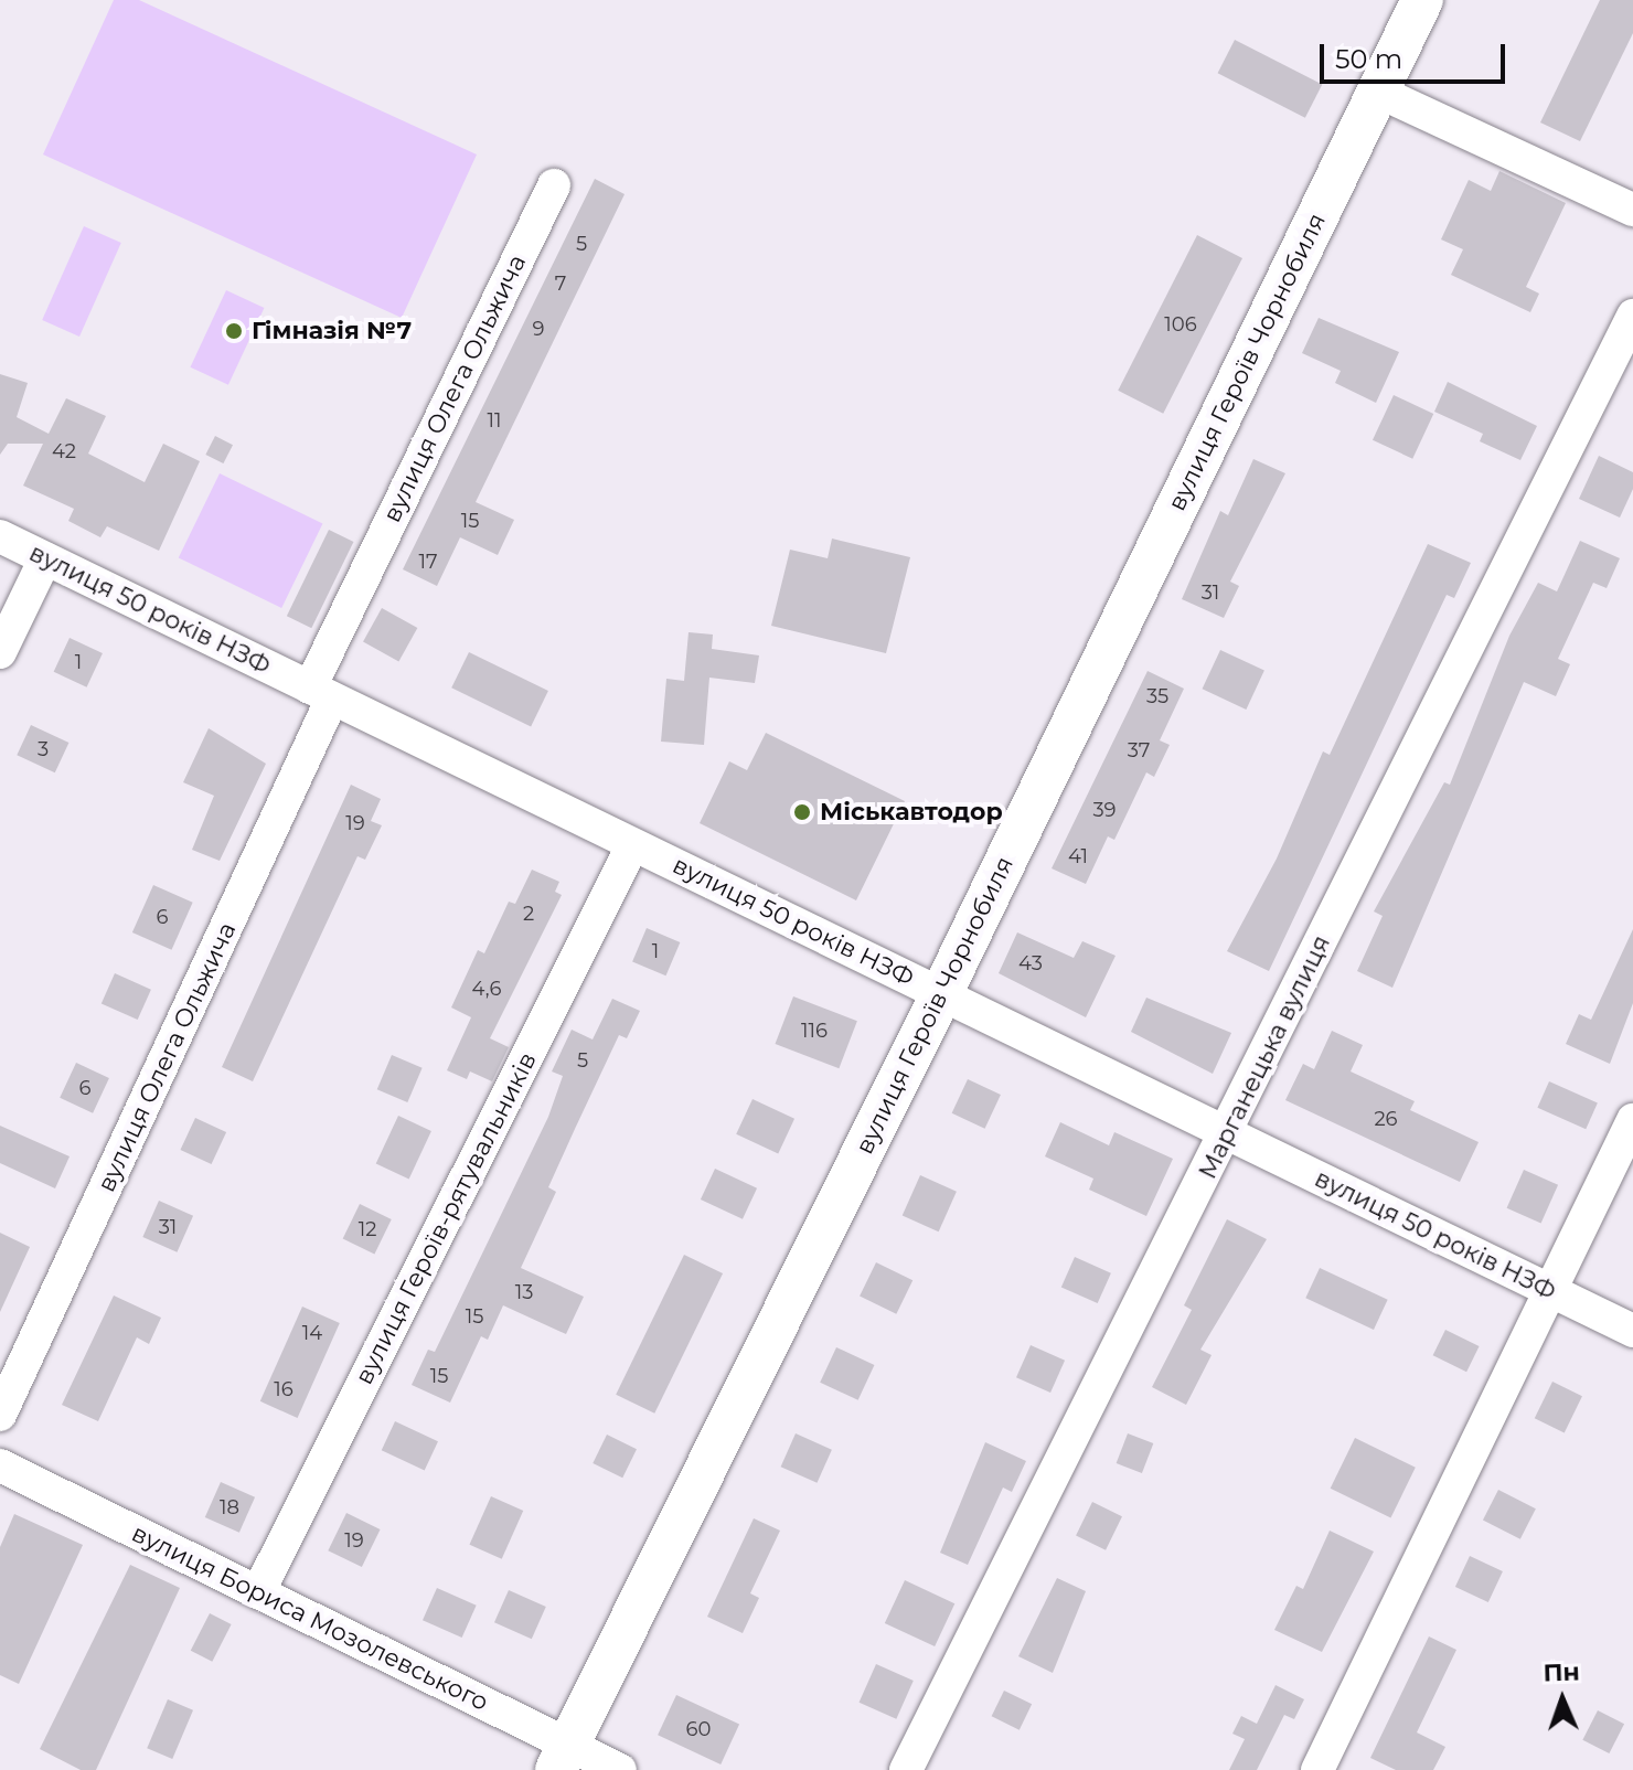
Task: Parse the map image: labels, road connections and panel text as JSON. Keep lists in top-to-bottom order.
{
  "streets": {
    "main road": ["вулиця Героїв Чорнобиля"],
    "street": [
      "вулиця Олега Ольжича",
      "вулиця 50 років НЗФ",
      "Марганецька вулиця",
      "вулиця Героїв-рятувальників",
      "вулиця Бориса Мозолевського"
    ]
  },
  "crossings": [
    ["вулиця Героїв Чорнобиля", "вулиця 50 років НЗФ"],
    ["вулиця Героїв Чорнобиля", "вулиця Бориса Мозолевського"],
    ["вулиця Олега Ольжича", "вулиця 50 років НЗФ"],
    ["вулиця 50 років НЗФ", "Марганецька вулиця"],
    ["вулиця 50 років НЗФ", "вулиця Героїв-рятувальників"],
    ["вулиця Героїв-рятувальників", "вулиця Бориса Мозолевського"]
  ],
  "places": ["Гімназія №7", "Міськавтодор"],
  "house_numbers": [
    "5",
    "7",
    "106",
    "9",
    "11",
    "42",
    "15",
    "17",
    "31",
    "1",
    "35",
    "3",
    "37",
    "39",
    "19",
    "41",
    "2",
    "6",
    "1",
    "43",
    "4,6",
    "116",
    "5",
    "6",
    "26",
    "31",
    "12",
    "13",
    "15",
    "14",
    "15",
    "16",
    "18",
    "19",
    "60"
  ],
  "scale_bar": "50 m",
  "north": "top"
}
